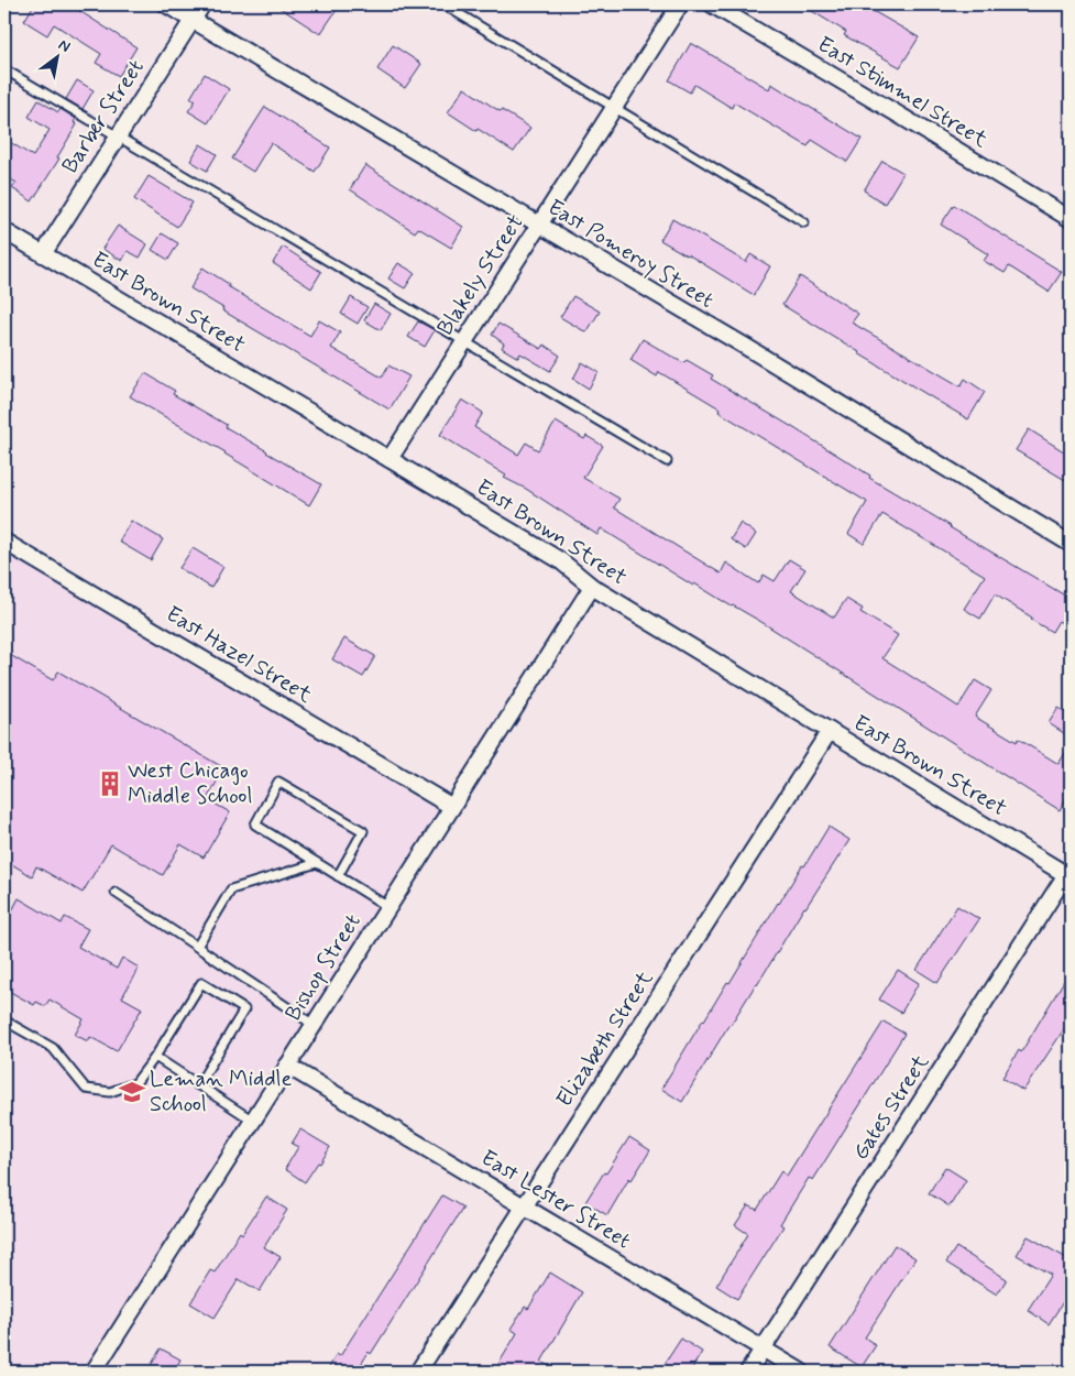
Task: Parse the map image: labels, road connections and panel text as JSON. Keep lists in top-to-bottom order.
{
  "streets": {
    "street": [
      "East Stimmel Street",
      "Barber Street",
      "East Pomeroy Street",
      "Blakely Street",
      "East Brown Street",
      "East Hazel Street",
      "Bishop Street",
      "Elizabeth Street",
      "Gates Street",
      "East Lester Street"
    ]
  },
  "crossings": [
    ["Barber Street", "East Pomeroy Street"],
    ["Barber Street", "East Brown Street"],
    ["East Pomeroy Street", "Blakely Street"],
    ["Blakely Street", "East Brown Street"],
    ["East Brown Street", "Bishop Street"],
    ["East Brown Street", "Elizabeth Street"],
    ["East Brown Street", "Gates Street"],
    ["East Hazel Street", "Bishop Street"],
    ["Bishop Street", "East Lester Street"],
    ["Elizabeth Street", "East Lester Street"],
    ["Gates Street", "East Lester Street"]
  ],
  "places": {
    "building": ["West Chicago Middle School"],
    "school or university": ["Leman Middle School"]
  },
  "north": "top right"
}
